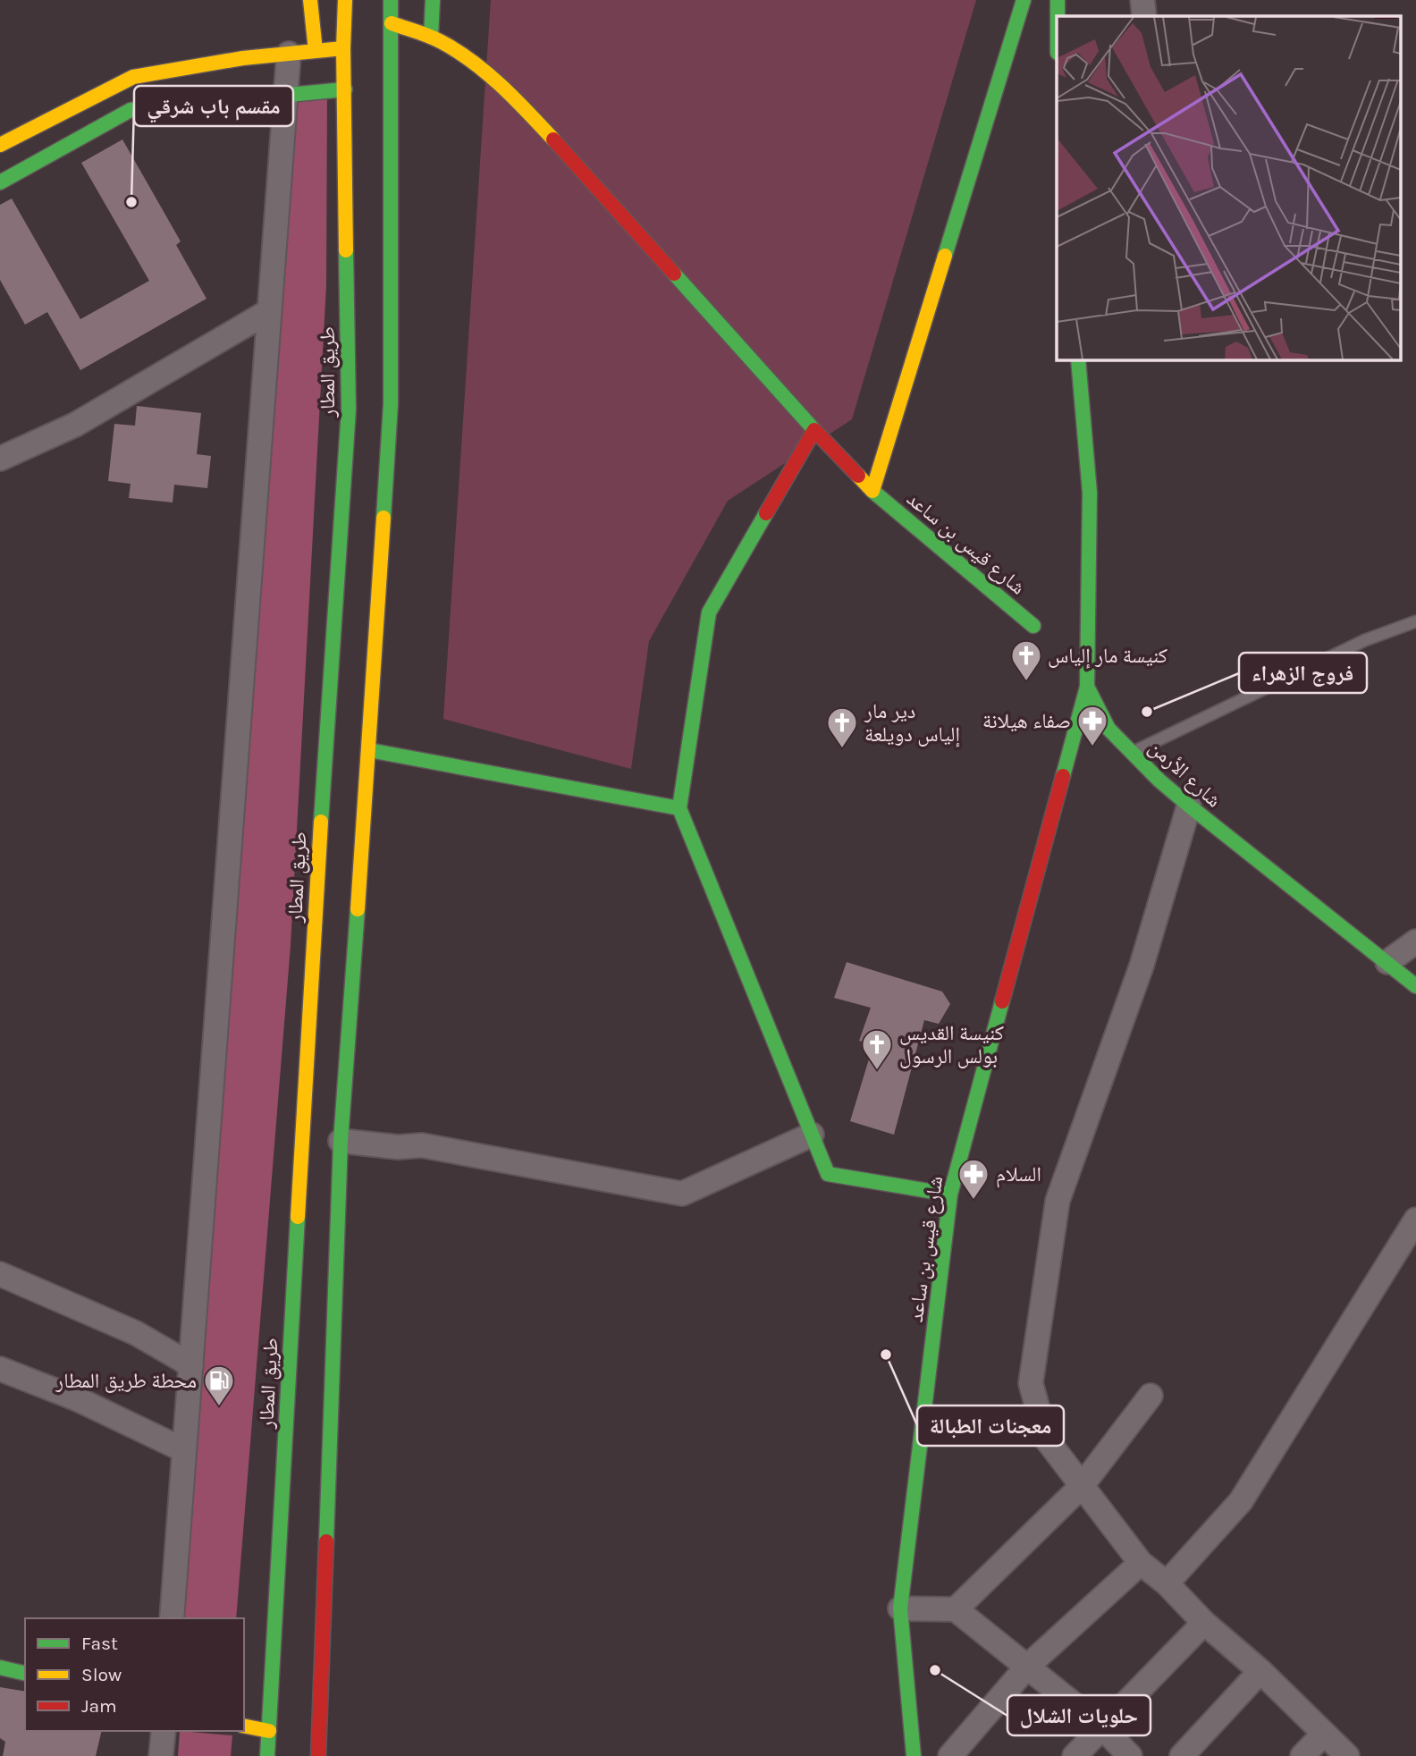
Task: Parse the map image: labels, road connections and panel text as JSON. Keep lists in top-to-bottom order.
{
  "streets": {
    "main road": ["طريق المطار", "شارع قيس بن ساعد", "شارع الأرمن"]
  },
  "crossings": [
    ["شارع قيس بن ساعد", "شارع الأرمن"]
  ],
  "places": {
    "other": [
      "مقسم باب شرقي",
      "فروج الزهراء",
      "معجنات الطبالة",
      "حلويات الشلال"
    ],
    "church": ["كنيسة مار إلياس", "دير مار إلياس دويلعة", "كنيسة القديس بولس الرسول"],
    "pharmacy": ["صفاء هيلانة", "السلام"],
    "fuel station": ["محطة طريق المطار"]
  },
  "legend": ["Fast", "Slow", "Jam"]
}
